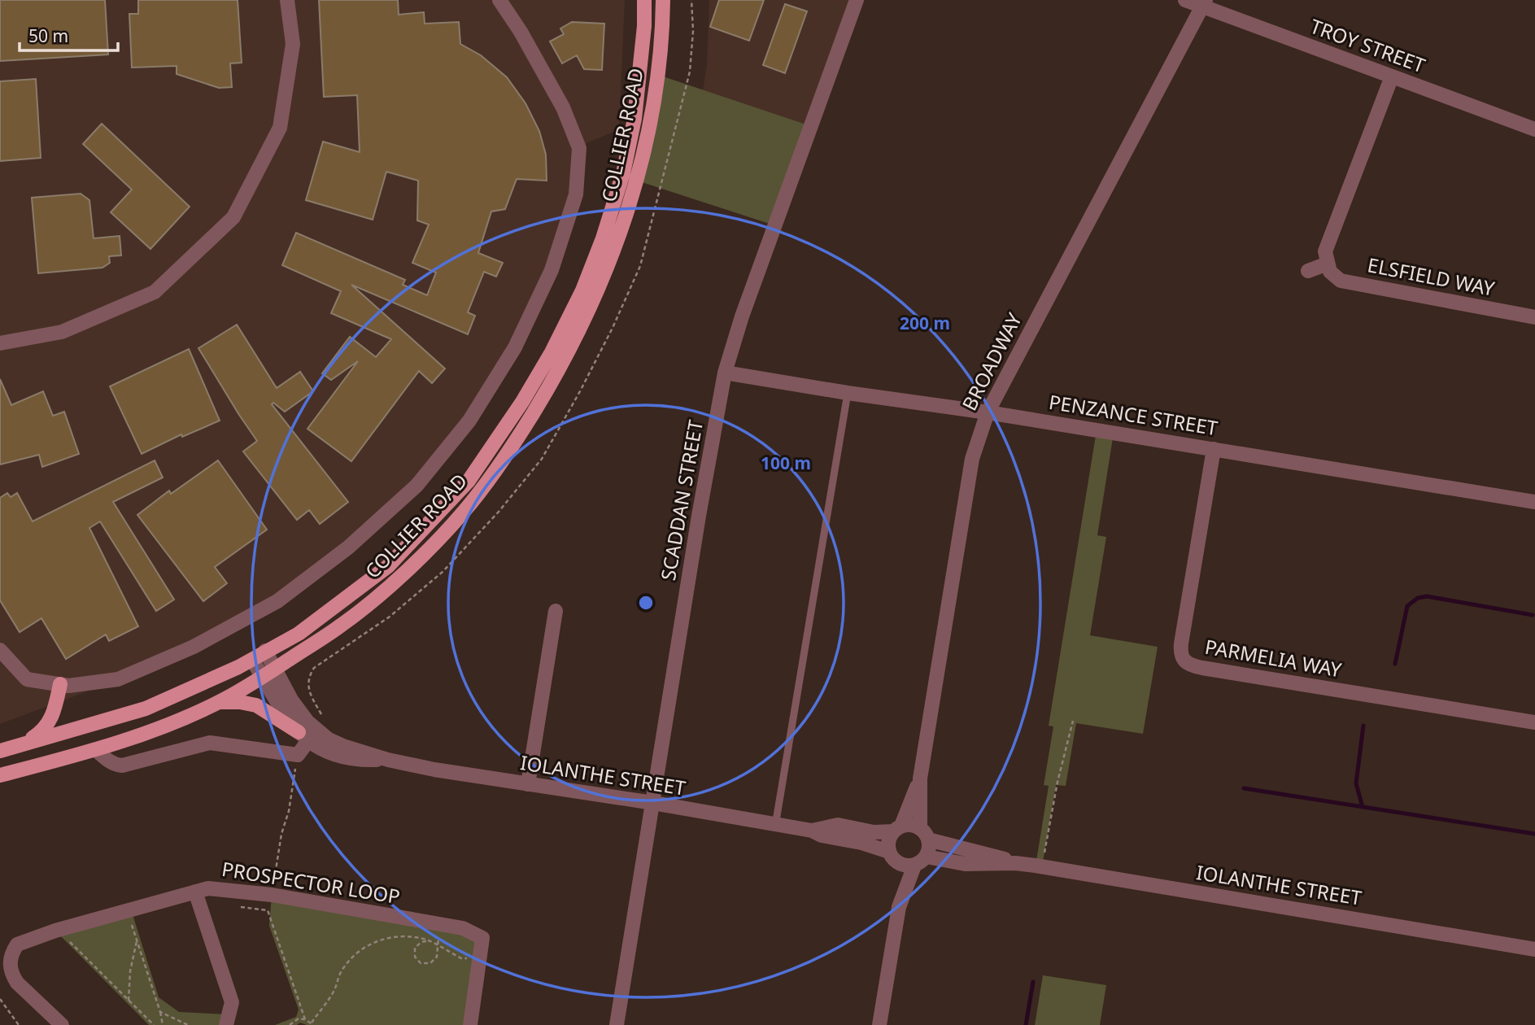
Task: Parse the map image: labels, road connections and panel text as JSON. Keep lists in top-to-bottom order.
{
  "streets": {
    "main road": ["COLLIER ROAD"],
    "street": [
      "TROY STREET",
      "ELSFIELD WAY",
      "BROADWAY",
      "PENZANCE STREET",
      "SCADDAN STREET",
      "PARMELIA WAY",
      "IOLANTHE STREET",
      "PROSPECTOR LOOP"
    ]
  },
  "crossings": [
    ["TROY STREET", "BROADWAY"],
    ["COLLIER ROAD", "IOLANTHE STREET"],
    ["BROADWAY", "PENZANCE STREET"],
    ["BROADWAY", "IOLANTHE STREET"],
    ["PENZANCE STREET", "SCADDAN STREET"],
    ["PENZANCE STREET", "PARMELIA WAY"],
    ["SCADDAN STREET", "IOLANTHE STREET"]
  ],
  "scale_bar": "50 m",
  "rings": ["200 m", "100 m"]
}
